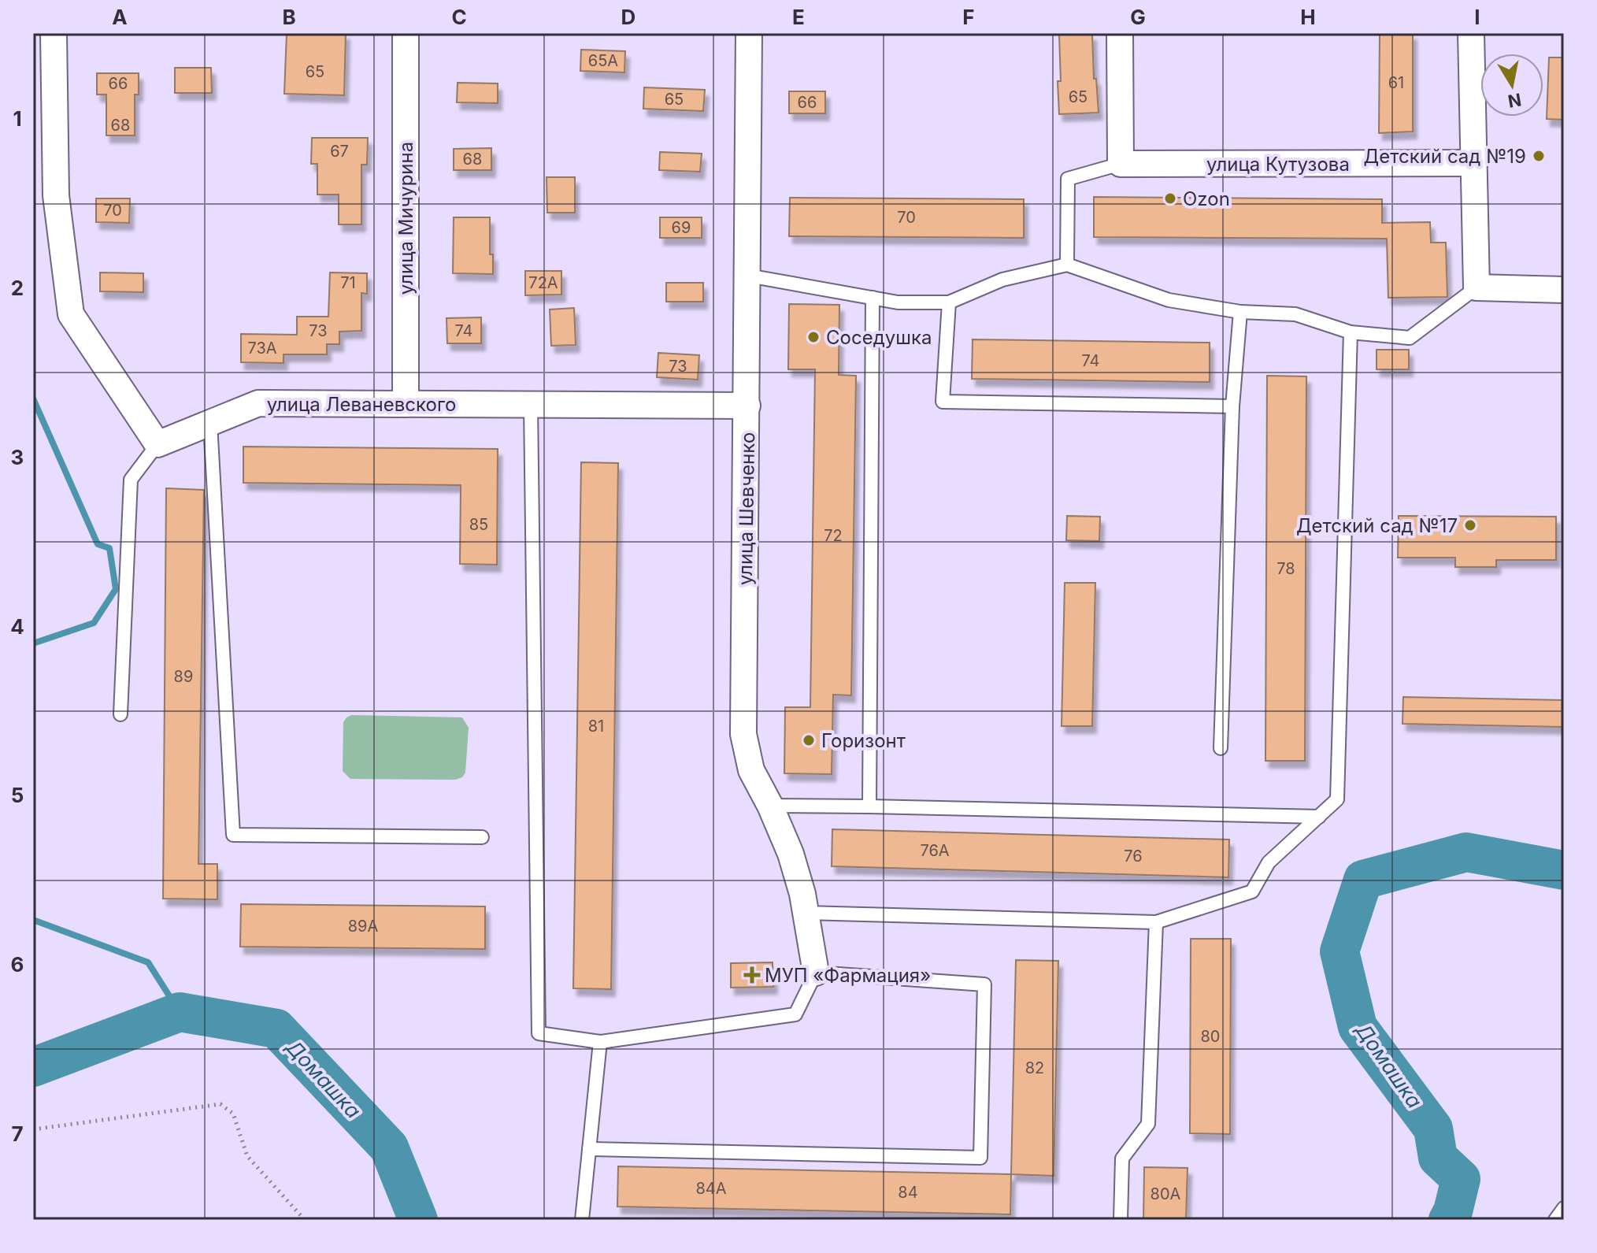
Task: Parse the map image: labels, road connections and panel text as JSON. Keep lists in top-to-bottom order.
{
  "streets": {
    "street": [
      "улица Кутузова",
      "улица Мичурина",
      "улица Леваневского",
      "улица Шевченко"
    ]
  },
  "crossings": [
    ["улица Мичурина", "улица Леваневского"],
    ["улица Леваневского", "улица Шевченко"]
  ],
  "water": ["Домашка"],
  "places": {
    "other": [
      "Детский сад №19",
      "Ozon",
      "Соседушка",
      "Детский сад №17",
      "Горизонт"
    ],
    "health": ["МУП «Фармация»"]
  },
  "house_numbers": [
    "65А",
    "65",
    "61",
    "66",
    "65",
    "65",
    "66",
    "68",
    "67",
    "68",
    "70",
    "70",
    "69",
    "71",
    "72А",
    "73",
    "74",
    "73А",
    "74",
    "73",
    "85",
    "72",
    "78",
    "89",
    "81",
    "76А",
    "76",
    "89А",
    "80",
    "82",
    "84А",
    "84",
    "80А"
  ],
  "north": "bottom",
  "grid": {
    "columns": [
      "A",
      "B",
      "C",
      "D",
      "E",
      "F",
      "G",
      "H",
      "I"
    ],
    "rows": [
      "1",
      "2",
      "3",
      "4",
      "5",
      "6",
      "7"
    ]
  }
}
